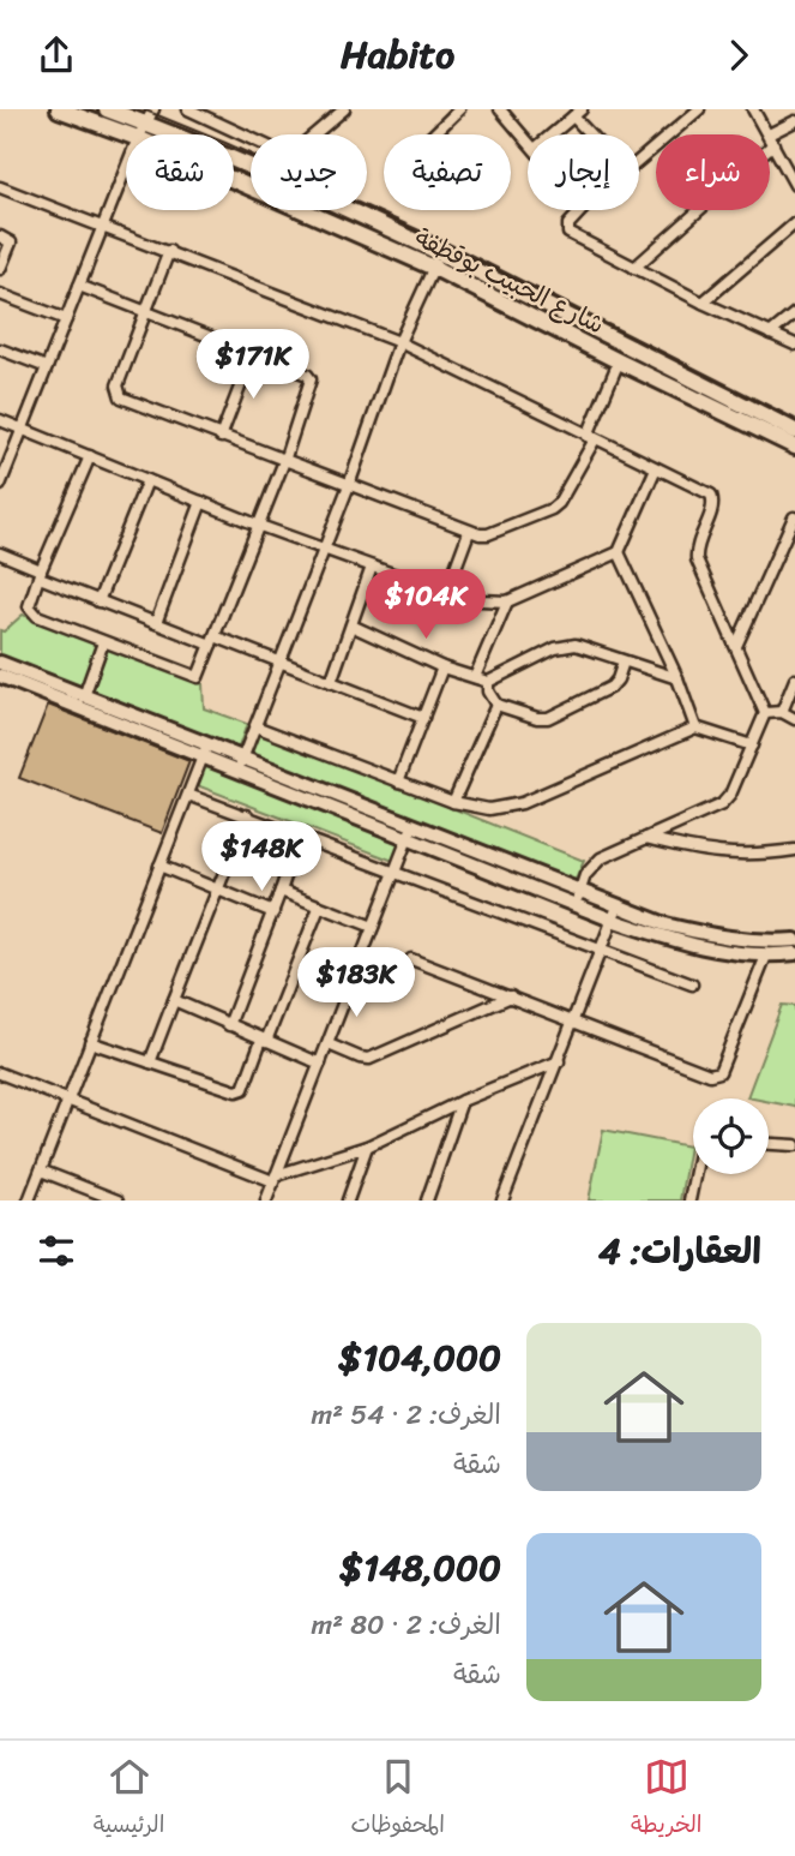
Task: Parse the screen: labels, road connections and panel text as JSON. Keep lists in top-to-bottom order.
{
  "streets": {
    "main road": ["شارع الحبيب بوقطفة"]
  },
  "page": {
    "header": "Habito",
    "chip": [
      "شراء",
      "إيجار",
      "تصفية",
      "جديد",
      "شقة"
    ],
    "price": [
      "$171K",
      "$104K",
      "$148K",
      "$183K"
    ],
    "heading": "العقارات: 4",
    "list": [
      {
        "name": "$104,000",
        "note": "الغرف: 2 · 54 m² · شقة"
      },
      {
        "name": "$148,000",
        "note": "الغرف: 2 · 80 m² · شقة"
      }
    ],
    "tabs": ["الخريطة", "المحفوظات", "الرئيسية"]
  }
}
